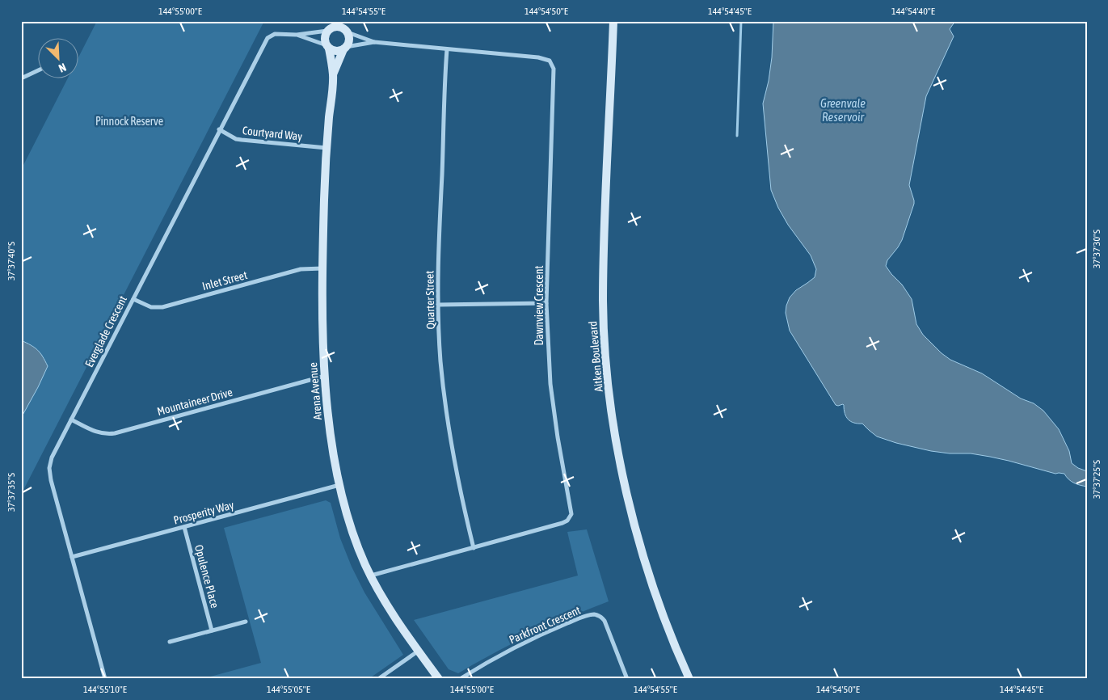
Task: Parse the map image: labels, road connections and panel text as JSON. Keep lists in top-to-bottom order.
{
  "streets": {
    "street": [
      "Courtyard Way",
      "Inlet Street",
      "Quarter Street",
      "Dawnview Crescent",
      "Everglade Crescent",
      "Aitken Boulevard",
      "Arena Avenue",
      "Mountaineer Drive",
      "Prosperity Way",
      "Opulence Place",
      "Parkfront Crescent"
    ]
  },
  "crossings": [
    ["Courtyard Way", "Everglade Crescent"],
    ["Courtyard Way", "Arena Avenue"],
    ["Inlet Street", "Everglade Crescent"],
    ["Inlet Street", "Arena Avenue"],
    ["Quarter Street", "Dawnview Crescent"],
    ["Dawnview Crescent", "Everglade Crescent"],
    ["Dawnview Crescent", "Arena Avenue"],
    ["Everglade Crescent", "Arena Avenue"],
    ["Everglade Crescent", "Mountaineer Drive"],
    ["Everglade Crescent", "Prosperity Way"],
    ["Arena Avenue", "Mountaineer Drive"],
    ["Arena Avenue", "Prosperity Way"],
    ["Prosperity Way", "Opulence Place"]
  ],
  "water": ["Greenvale Reservoir"],
  "parks": ["Pinnock Reserve"],
  "north": "bottom right",
  "coordinates": [
    "144°55'00\"E",
    "144°54'55\"E",
    "144°54'50\"E",
    "144°54'45\"E",
    "144°54'40\"E",
    "37°37'30\"S",
    "37°37'40\"S",
    "37°37'25\"S",
    "37°37'35\"S",
    "144°55'10\"E",
    "144°55'05\"E"
  ]
}
